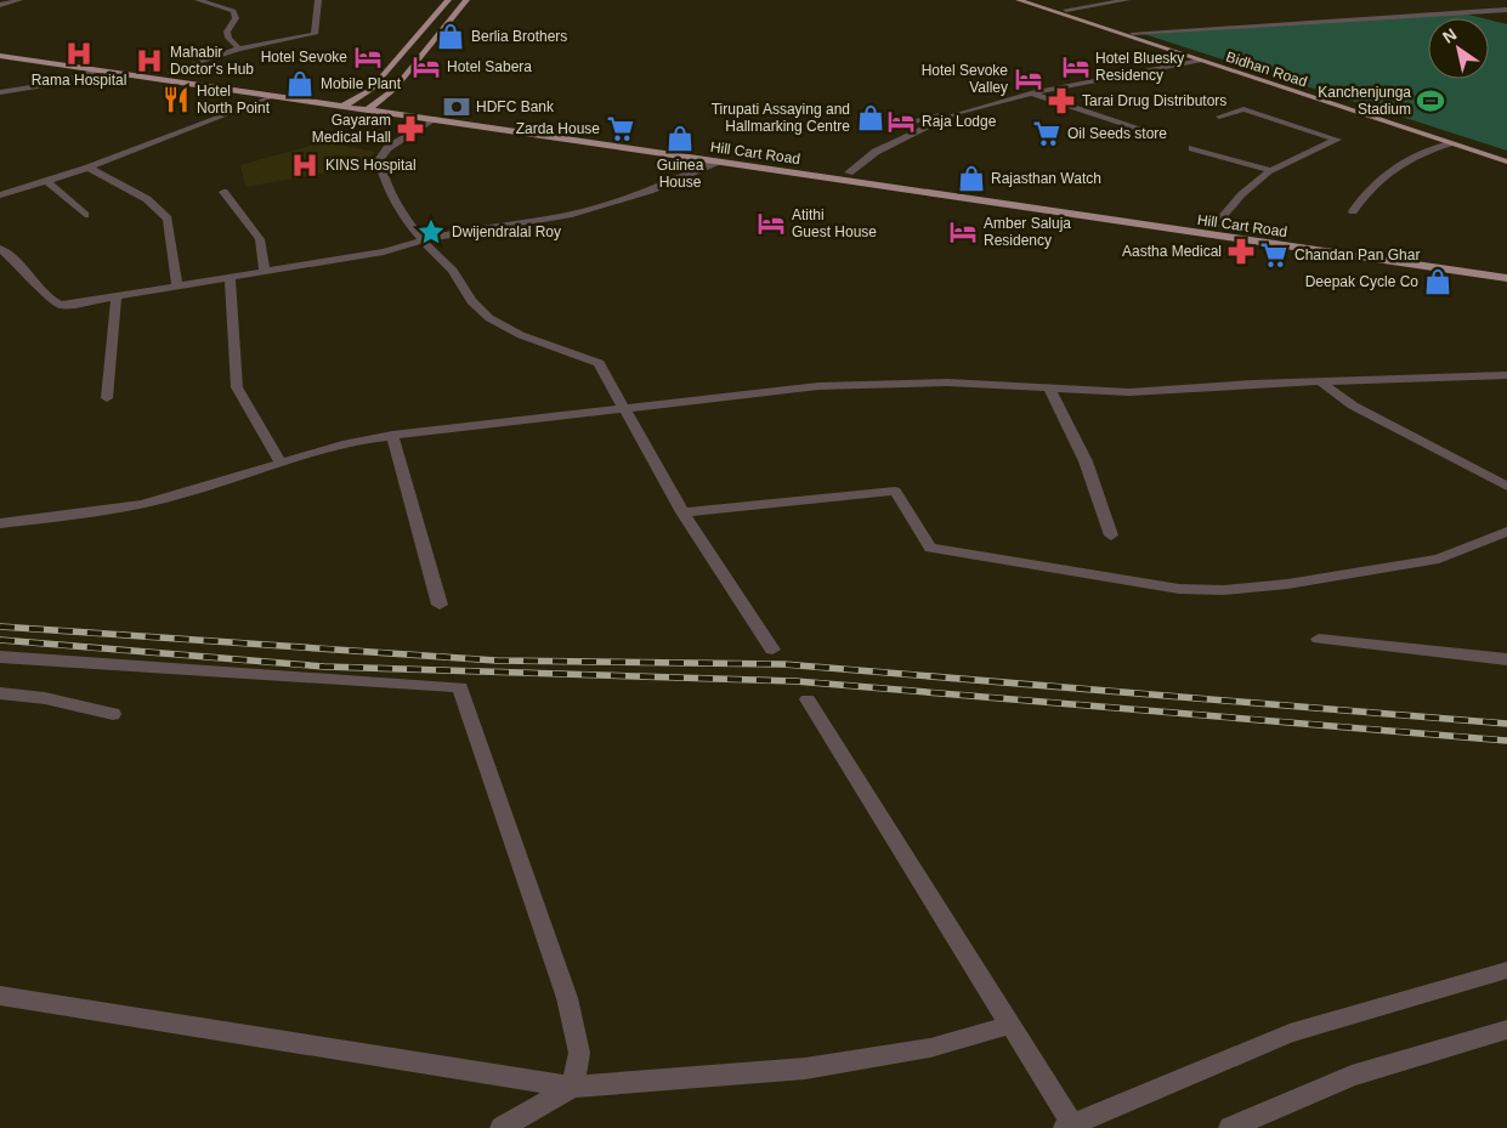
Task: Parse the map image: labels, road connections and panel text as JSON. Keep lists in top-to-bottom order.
{
  "streets": {
    "main road": ["Bidhan Road", "Hill Cart Road"]
  },
  "places": {
    "shop": [
      "Berlia Brothers",
      "Mobile Plant",
      "Tirupati Assaying and Hallmarking Centre",
      "Guinea House",
      "Rajasthan Watch",
      "Deepak Cycle Co"
    ],
    "hospital": ["Rama Hospital", "Mahabir Doctor's Hub", "KINS Hospital"],
    "hotel": [
      "Hotel Sevoke",
      "Hotel Sabera",
      "Hotel Bluesky Residency",
      "Hotel Sevoke Valley",
      "Raja Lodge",
      "Atithi Guest House",
      "Amber Saluja Residency"
    ],
    "restaurant": ["Hotel North Point"],
    "pharmacy": ["Tarai Drug Distributors", "Gayaram Medical Hall", "Aastha Medical"],
    "sports": ["Kanchenjunga Stadium"],
    "bank": ["HDFC Bank"],
    "supermarket": ["Zarda House", "Oil Seeds store", "Chandan Pan Ghar"],
    "place": ["Dwijendralal Roy"]
  },
  "north": "top left"
}
